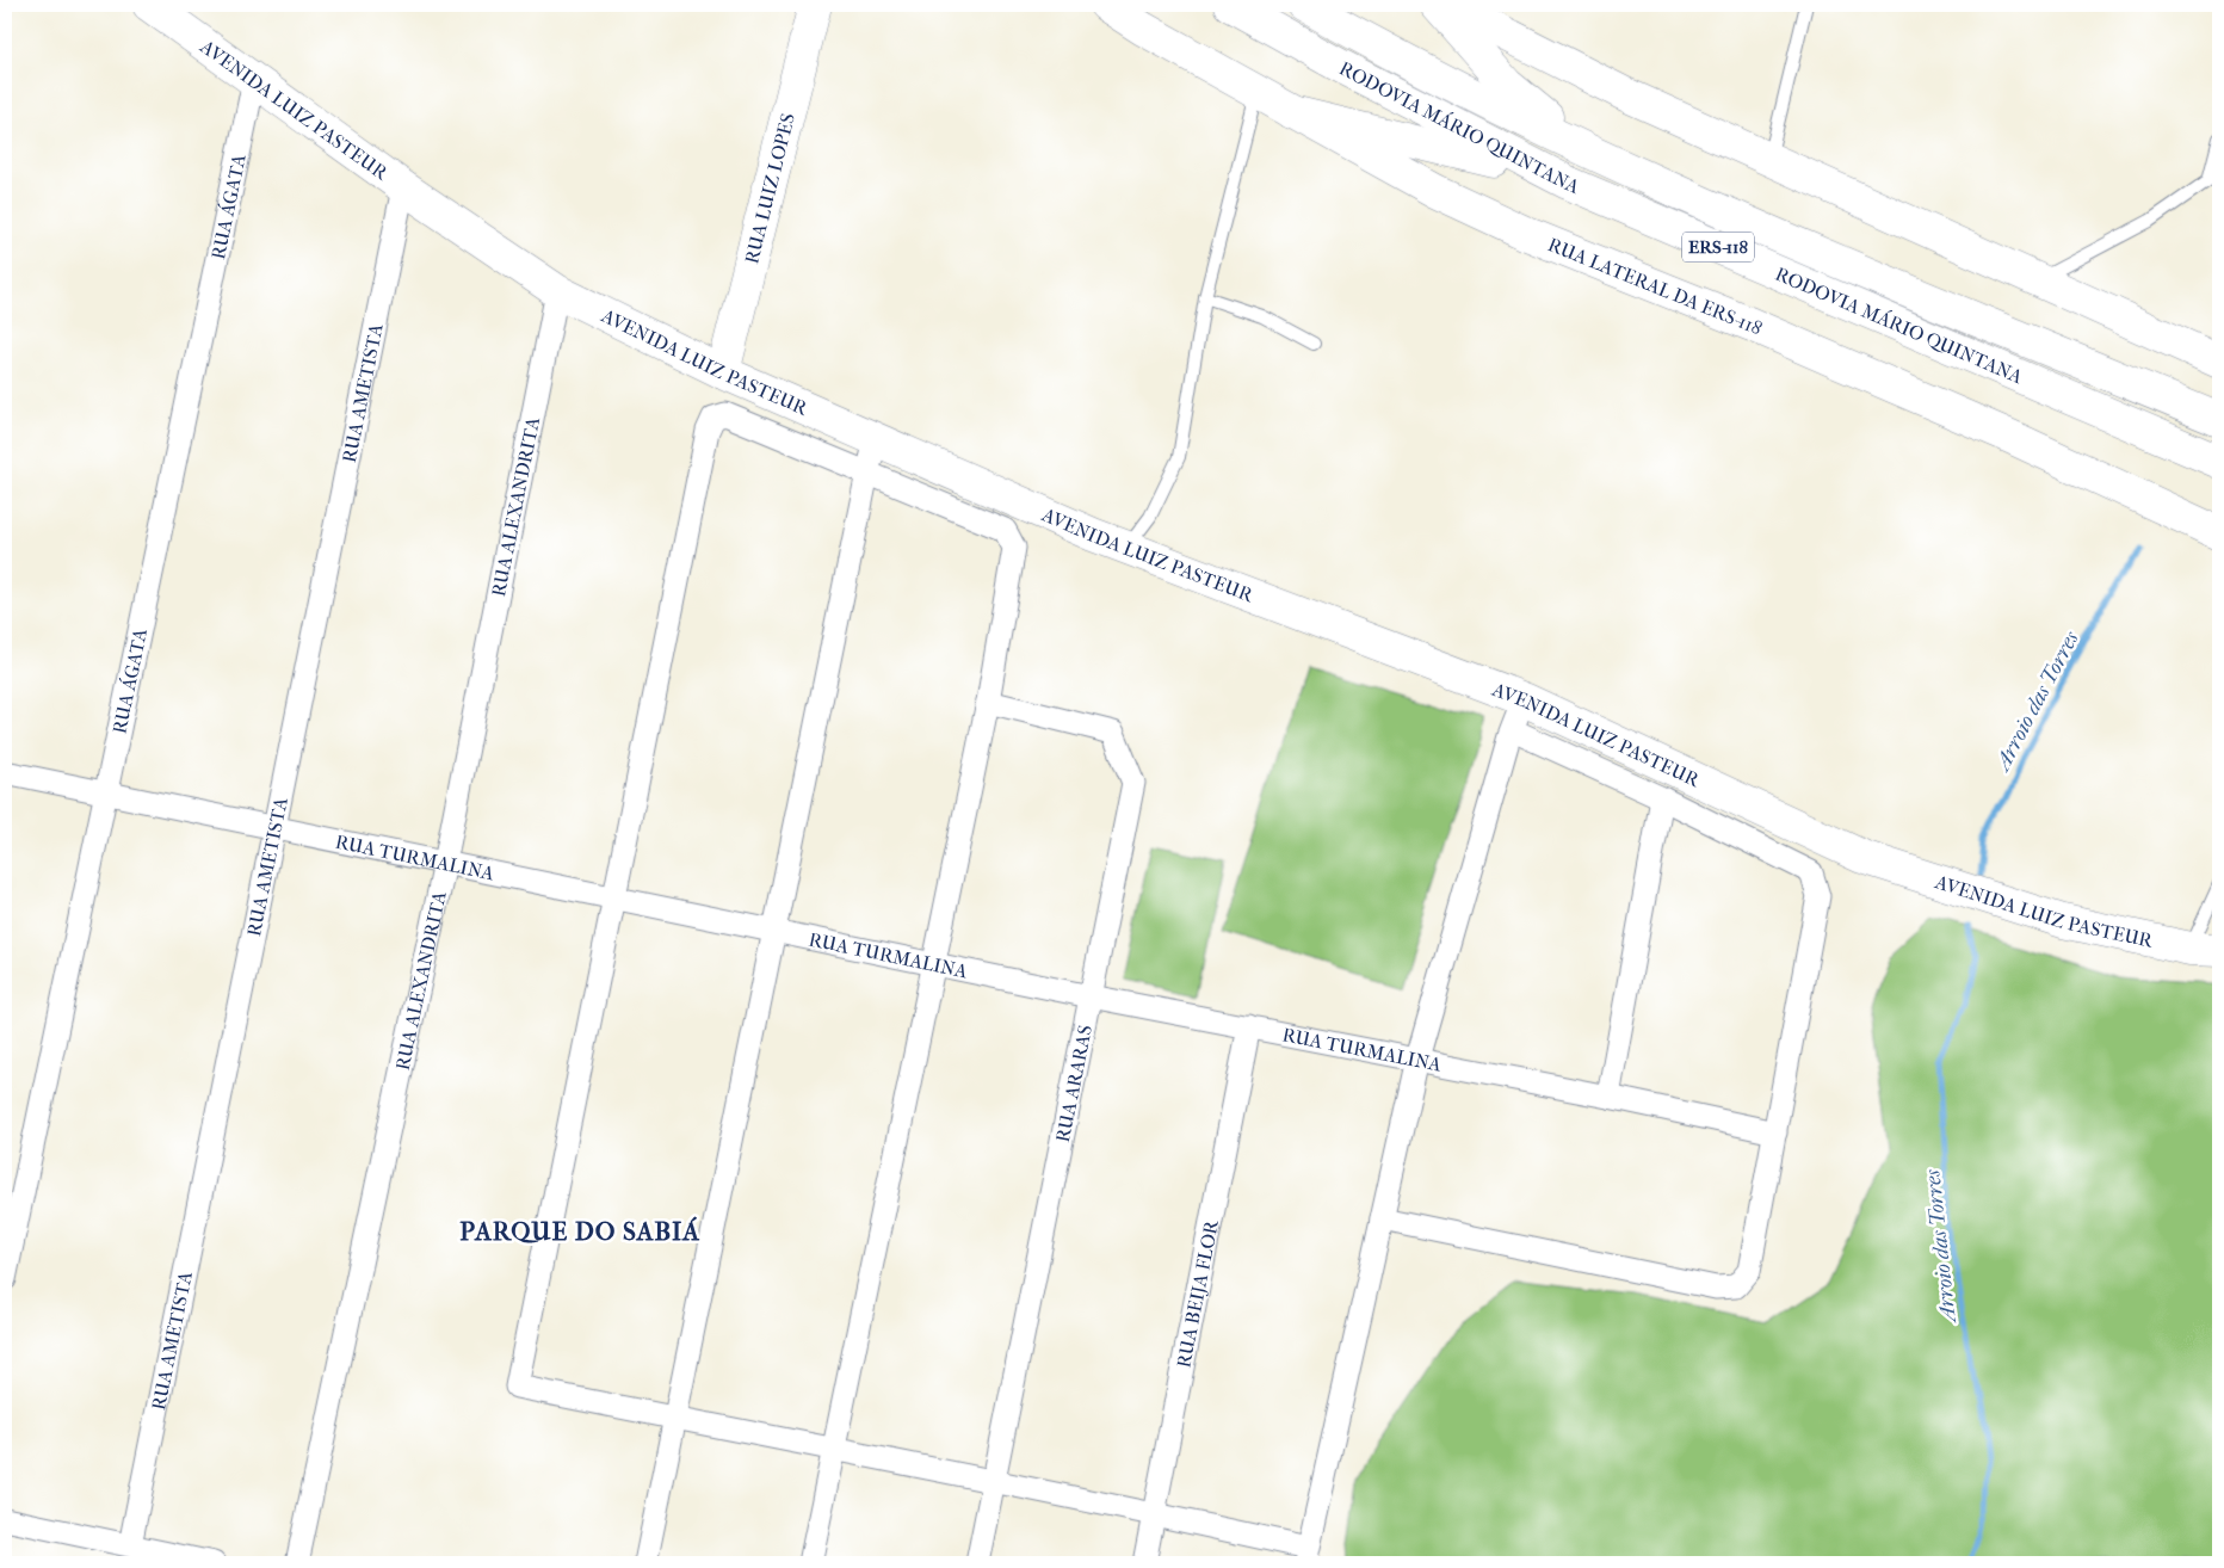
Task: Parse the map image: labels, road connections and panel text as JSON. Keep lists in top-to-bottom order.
{
  "streets": {
    "main road": [
      "AVENIDA LUIZ PASTEUR",
      "RODOVIA MÁRIO QUINTANA",
      "RUA LUIZ LOPES",
      "ERS-118",
      "RUA LATERAL DA ERS-118"
    ],
    "street": [
      "RUA ÁGATA",
      "RUA AMETISTA",
      "RUA ALEXANDRITA",
      "RUA TURMALINA",
      "RUA ARARAS",
      "RUA BEIJA FLOR"
    ]
  },
  "crossings": [
    ["AVENIDA LUIZ PASTEUR", "RUA LUIZ LOPES"],
    ["AVENIDA LUIZ PASTEUR", "RUA ÁGATA"],
    ["AVENIDA LUIZ PASTEUR", "RUA AMETISTA"],
    ["AVENIDA LUIZ PASTEUR", "RUA ALEXANDRITA"],
    ["RUA ÁGATA", "RUA TURMALINA"],
    ["RUA AMETISTA", "RUA TURMALINA"],
    ["RUA ALEXANDRITA", "RUA TURMALINA"],
    ["RUA TURMALINA", "RUA ARARAS"],
    ["RUA TURMALINA", "RUA BEIJA FLOR"]
  ],
  "districts": ["PARQUE DO SABIÁ"],
  "water": ["Arroio das Torres"]
}
